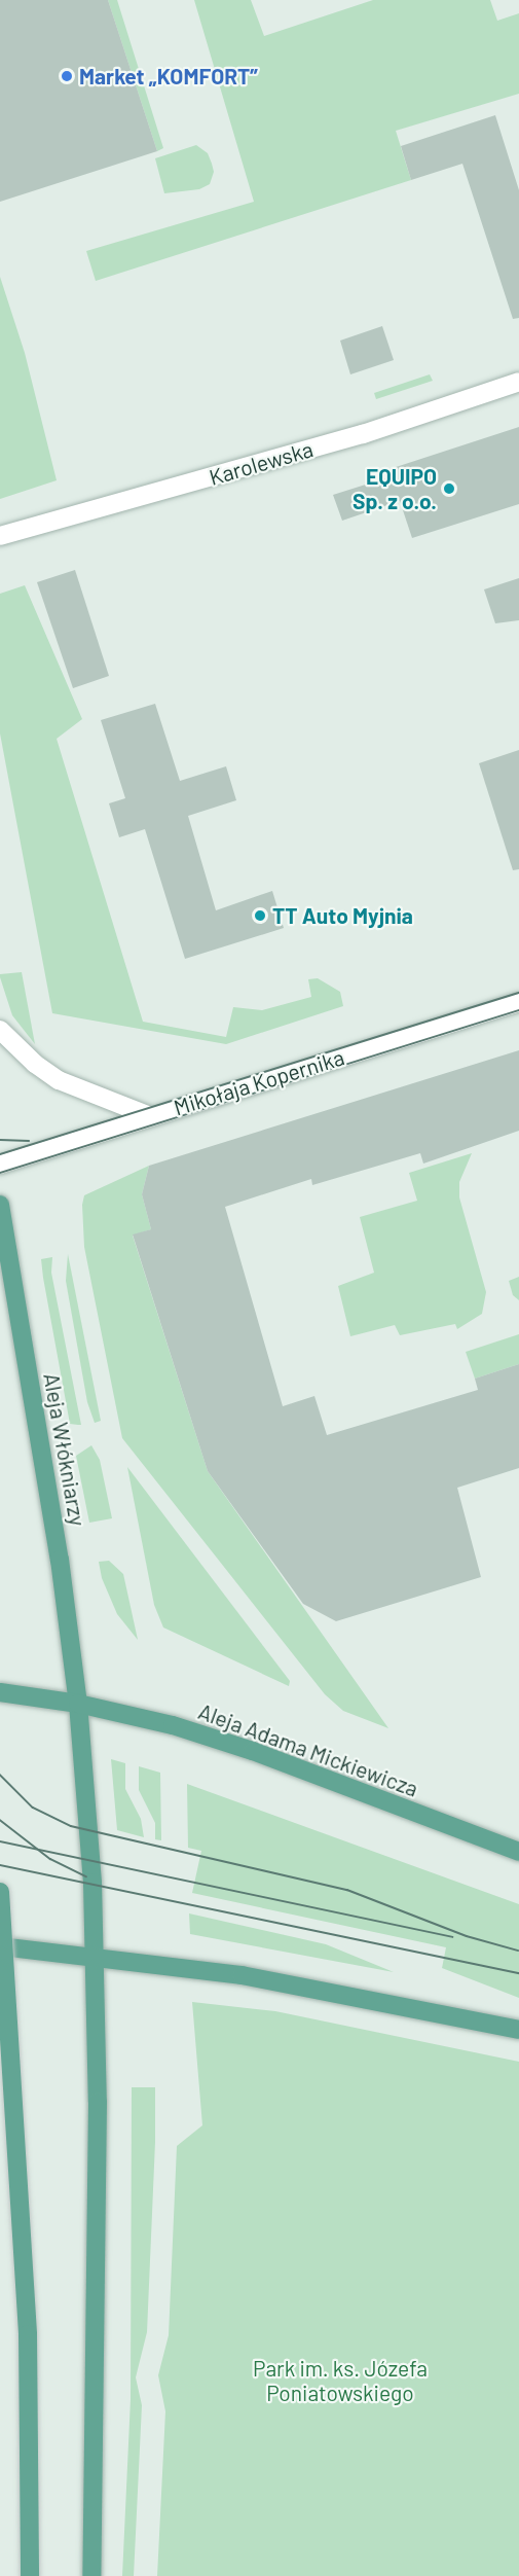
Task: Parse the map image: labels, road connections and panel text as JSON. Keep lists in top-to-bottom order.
{
  "streets": {
    "main road": ["Aleja Włókniarzy", "Aleja Adama Mickiewicza"],
    "street": ["Karolewska", "Mikołaja Kopernika"]
  },
  "crossings": [
    ["Aleja Włókniarzy", "Aleja Adama Mickiewicza"]
  ],
  "parks": ["Park im. ks. Józefa Poniatowskiego"],
  "places": ["Market „KOMFORT”", "EQUIPO Sp. z o.o.", "TT Auto Myjnia"]
}
